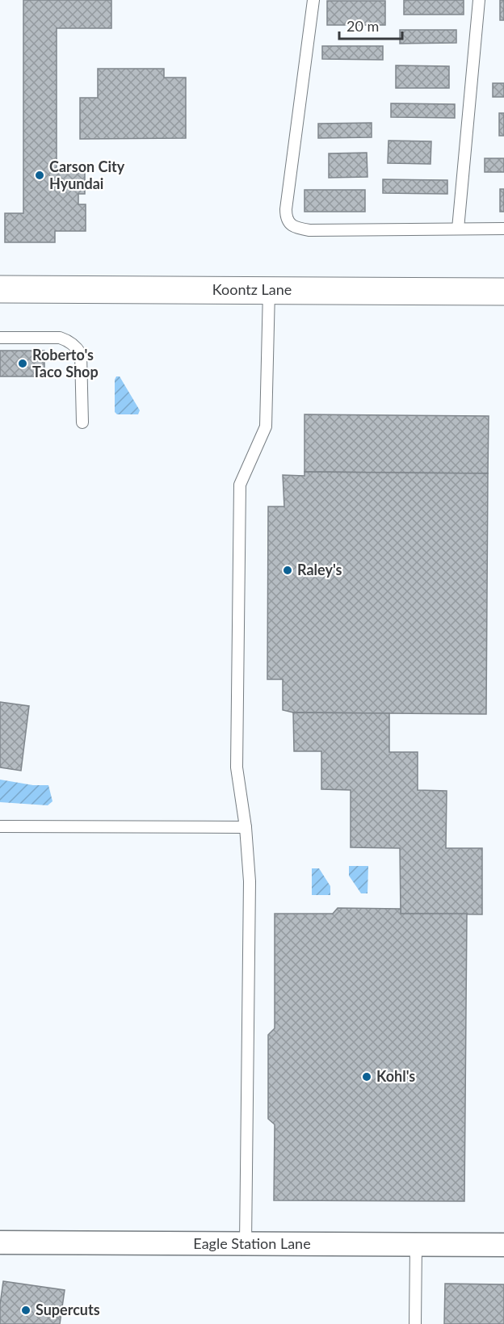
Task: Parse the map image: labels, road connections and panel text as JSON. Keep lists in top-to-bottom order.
{
  "streets": {
    "street": ["Koontz Lane", "Eagle Station Lane"]
  },
  "places": [
    "Carson City Hyundai",
    "Roberto's Taco Shop",
    "Raley's",
    "Kohl's",
    "Supercuts"
  ],
  "scale_bar": "20 m"
}
